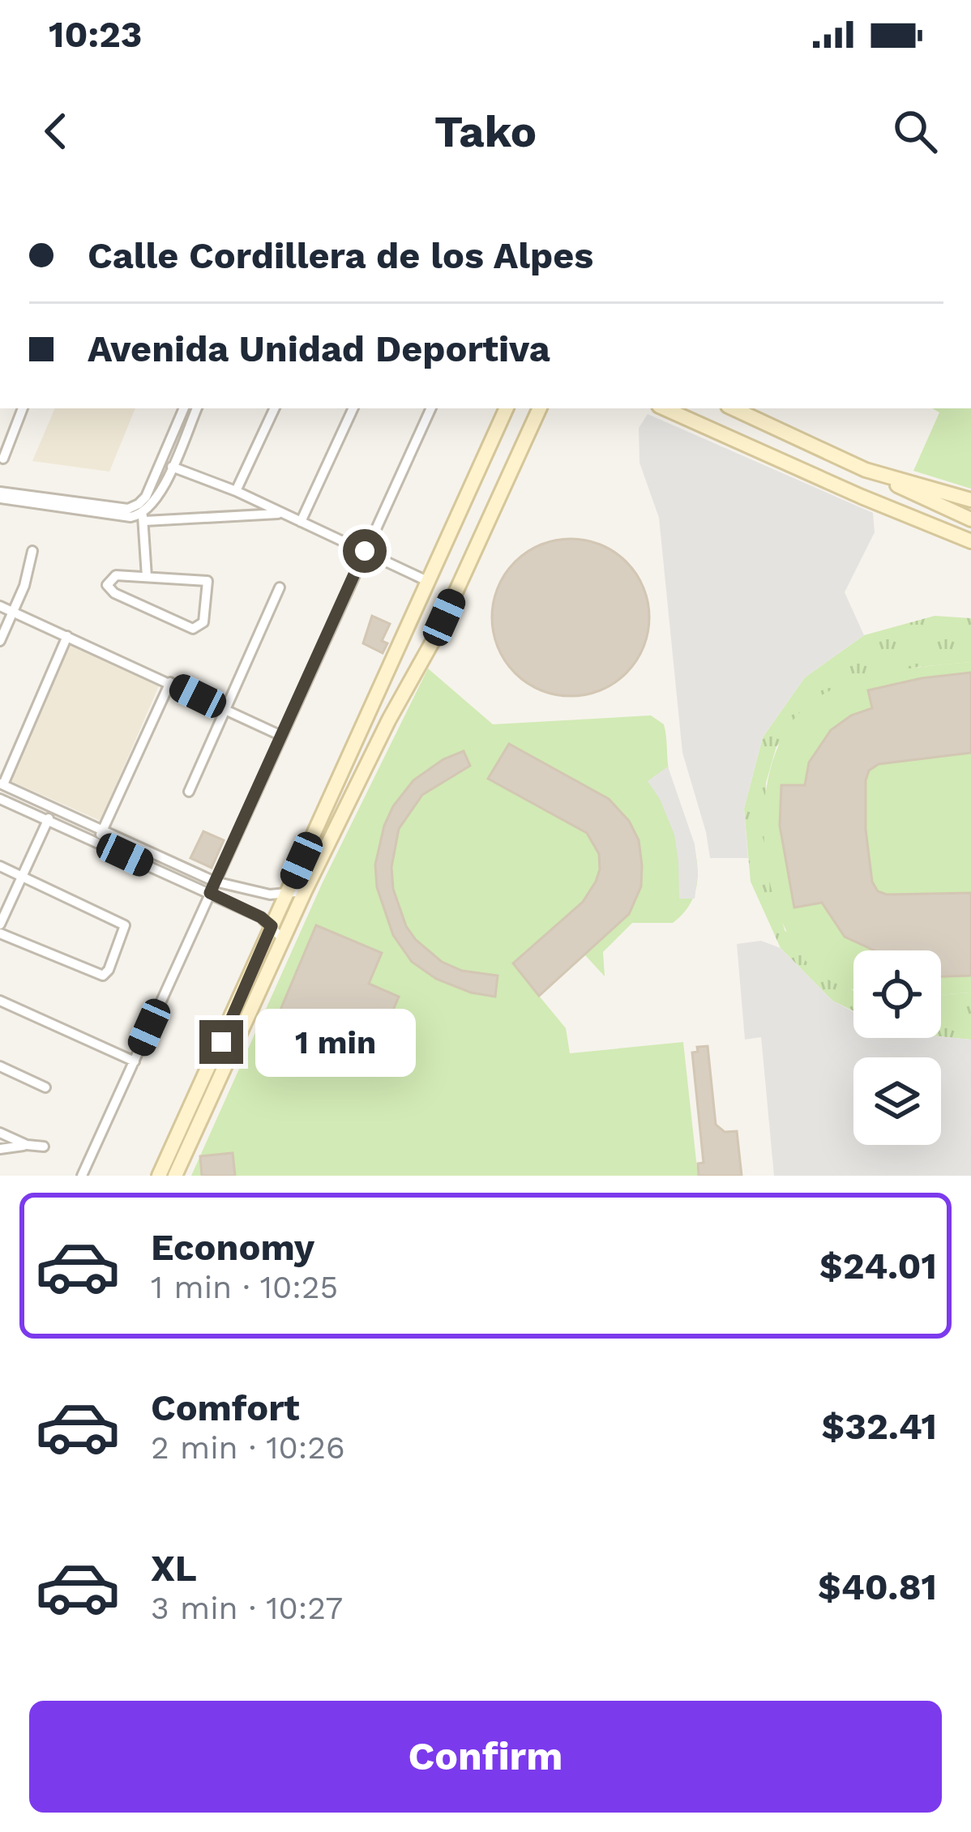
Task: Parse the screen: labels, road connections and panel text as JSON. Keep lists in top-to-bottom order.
{
  "page": {
    "status": "10:23",
    "header": "Tako",
    "banner": ["Calle Cordillera de los Alpes", "Avenida Unidad Deportiva"],
    "bubble": "1 min",
    "list": [
      {
        "name": "Economy",
        "note": "1 min · 10:25",
        "value": "$24.01"
      },
      {
        "name": "Comfort",
        "note": "2 min · 10:26",
        "value": "$32.41"
      },
      {
        "name": "XL",
        "note": "3 min · 10:27",
        "value": "$40.81"
      }
    ],
    "buttons": "Confirm"
  }
}
